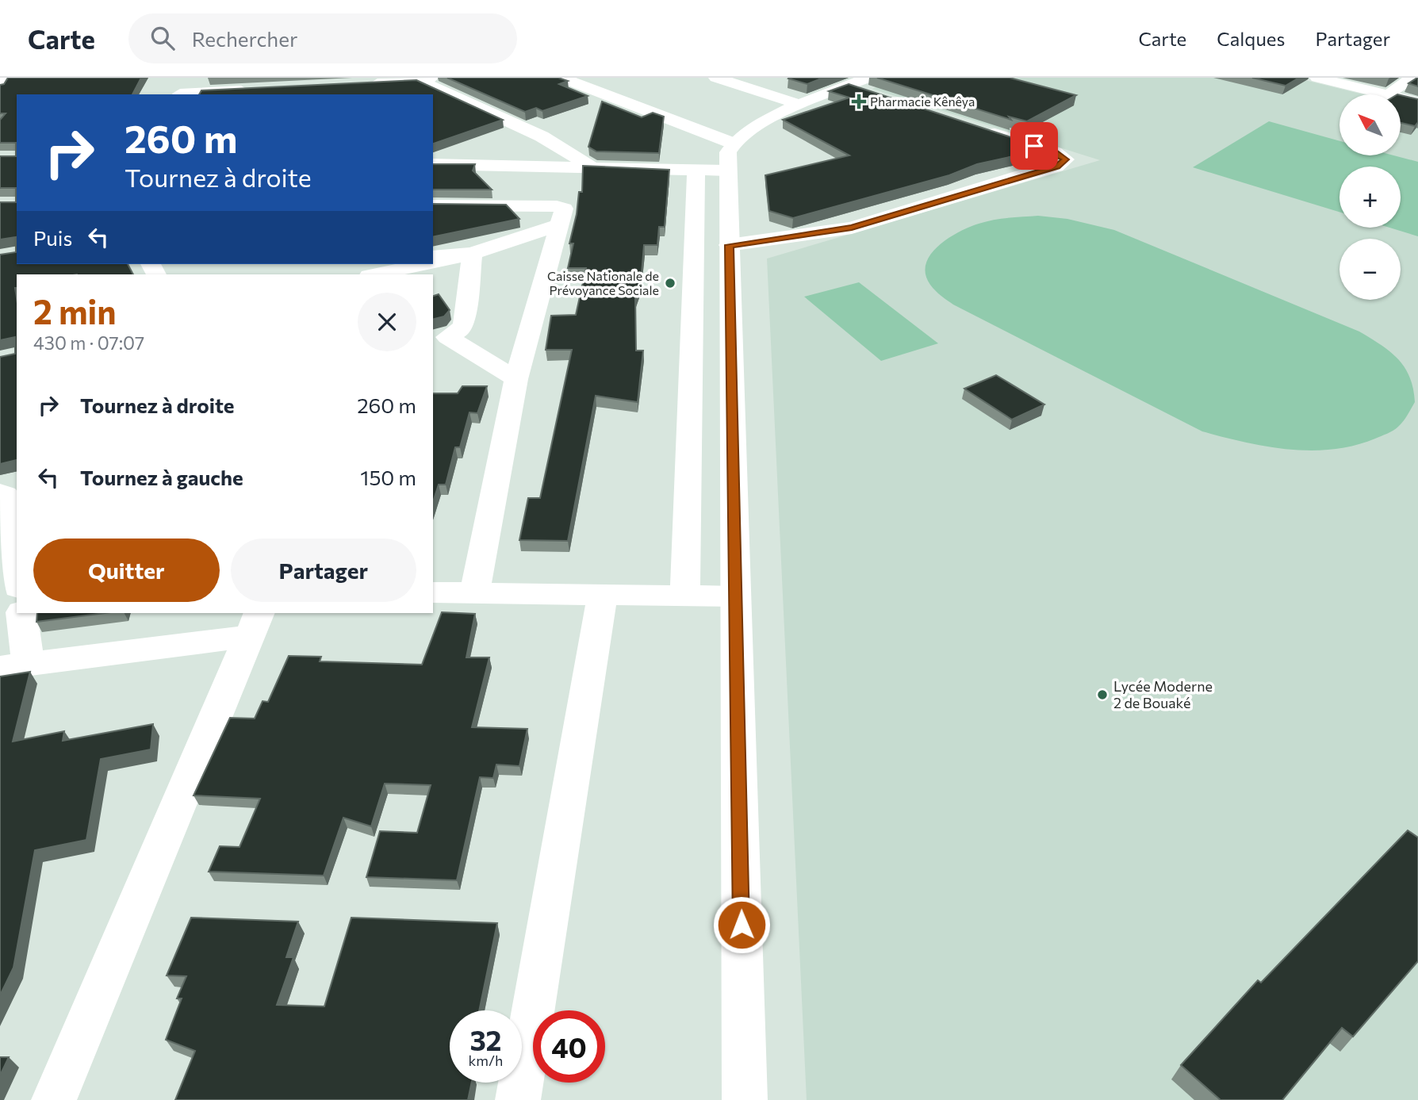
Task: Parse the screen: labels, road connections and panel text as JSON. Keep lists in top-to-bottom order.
{
  "places": {
    "health": ["Pharmacie Kênêya"],
    "other": ["Caisse Nationale de Prévoyance Sociale", "Lycée Moderne 2 de Bouaké"]
  },
  "north": "top left",
  "page": {
    "header": "Carte",
    "search": "Rechercher",
    "nav": ["Carte", "Calques", "Partager"],
    "map_buttons": ["+", "−"],
    "turn": ["260 m", "Tournez à droite"],
    "then": "Puis",
    "heading": ["2 min", "430 m · 07:07"],
    "list": [
      {
        "name": "Tournez à droite",
        "value": "260 m"
      },
      {
        "name": "Tournez à gauche",
        "value": "150 m"
      }
    ],
    "buttons": ["Quitter", "Partager"],
    "speed": "32 km/h",
    "limit": "40"
  }
}
